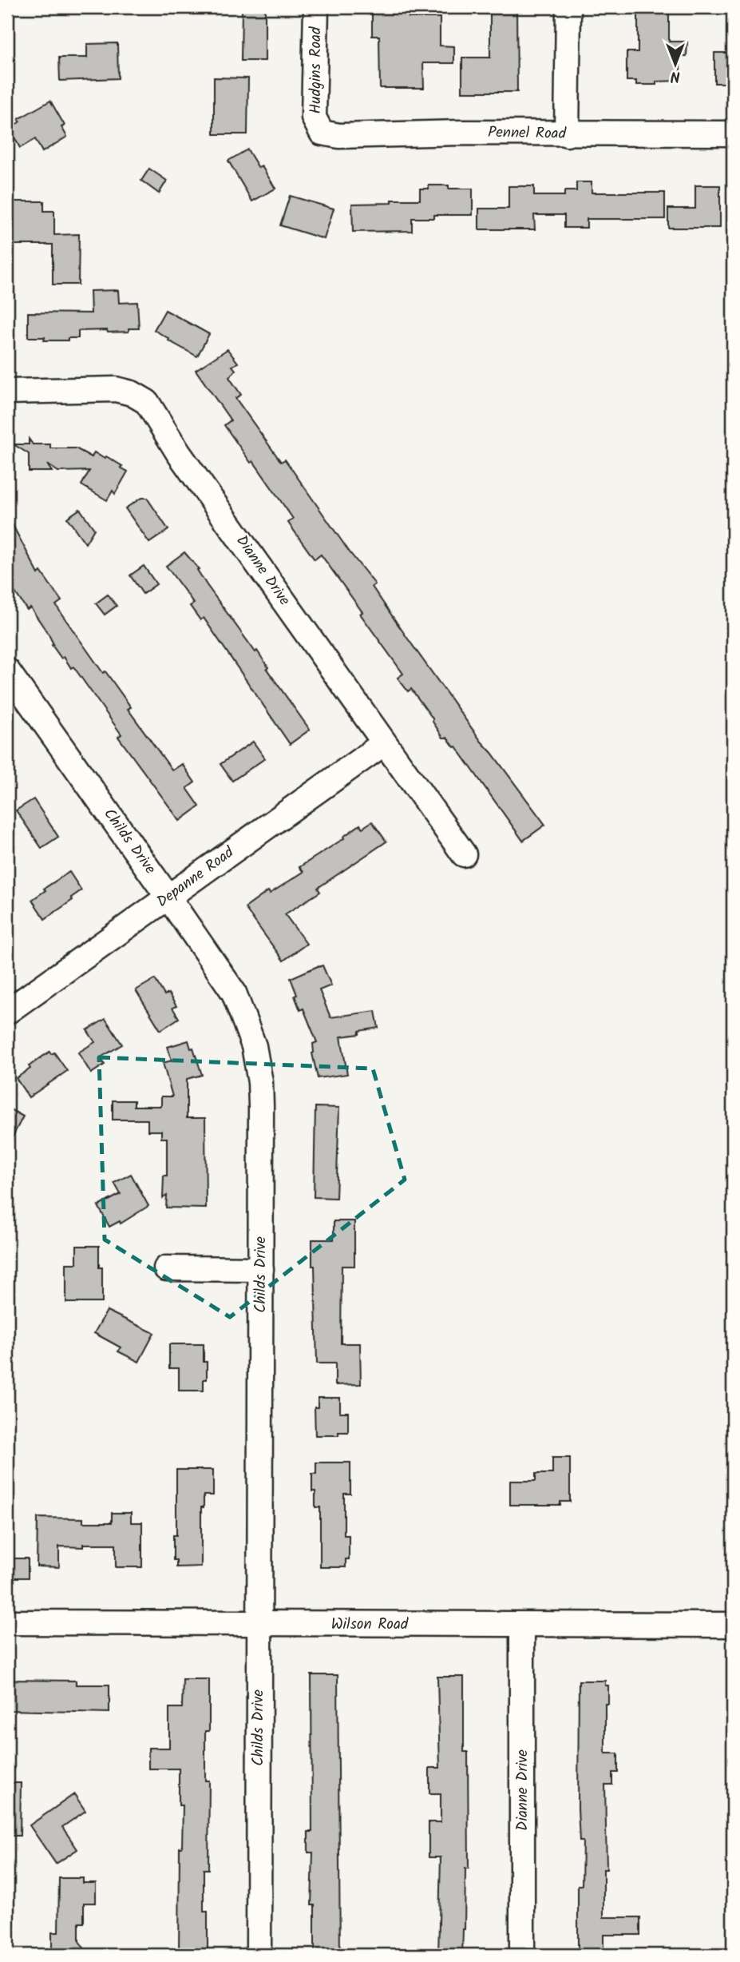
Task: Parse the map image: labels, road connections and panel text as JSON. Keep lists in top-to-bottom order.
{
  "streets": {
    "street": [
      "Hudgins Road",
      "Pennel Road",
      "Dianne Drive",
      "Childs Drive",
      "Depanne Road",
      "Wilson Road"
    ]
  },
  "crossings": [
    ["Hudgins Road", "Pennel Road"],
    ["Dianne Drive", "Depanne Road"],
    ["Dianne Drive", "Wilson Road"],
    ["Childs Drive", "Depanne Road"],
    ["Childs Drive", "Wilson Road"]
  ],
  "north": "bottom"
}
